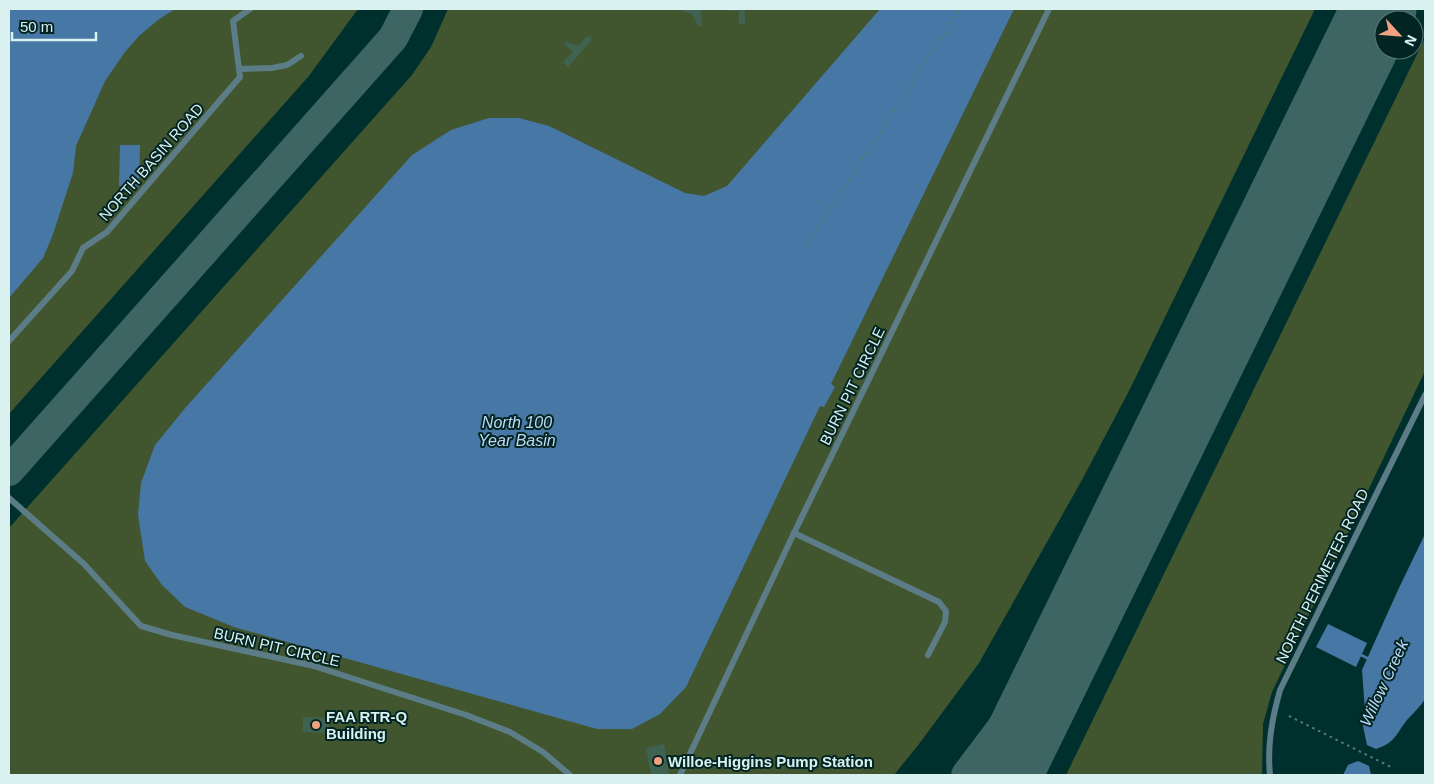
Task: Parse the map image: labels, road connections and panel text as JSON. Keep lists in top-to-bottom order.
{
  "streets": {
    "lane": ["NORTH BASIN ROAD", "BURN PIT CIRCLE", "NORTH PERIMETER ROAD"]
  },
  "water": ["North 100 Year Basin", "Willow Creek"],
  "places": ["FAA RTR-Q Building", "Willoe-Higgins Pump Station"],
  "scale_bar": "50 m",
  "north": "bottom right"
}
